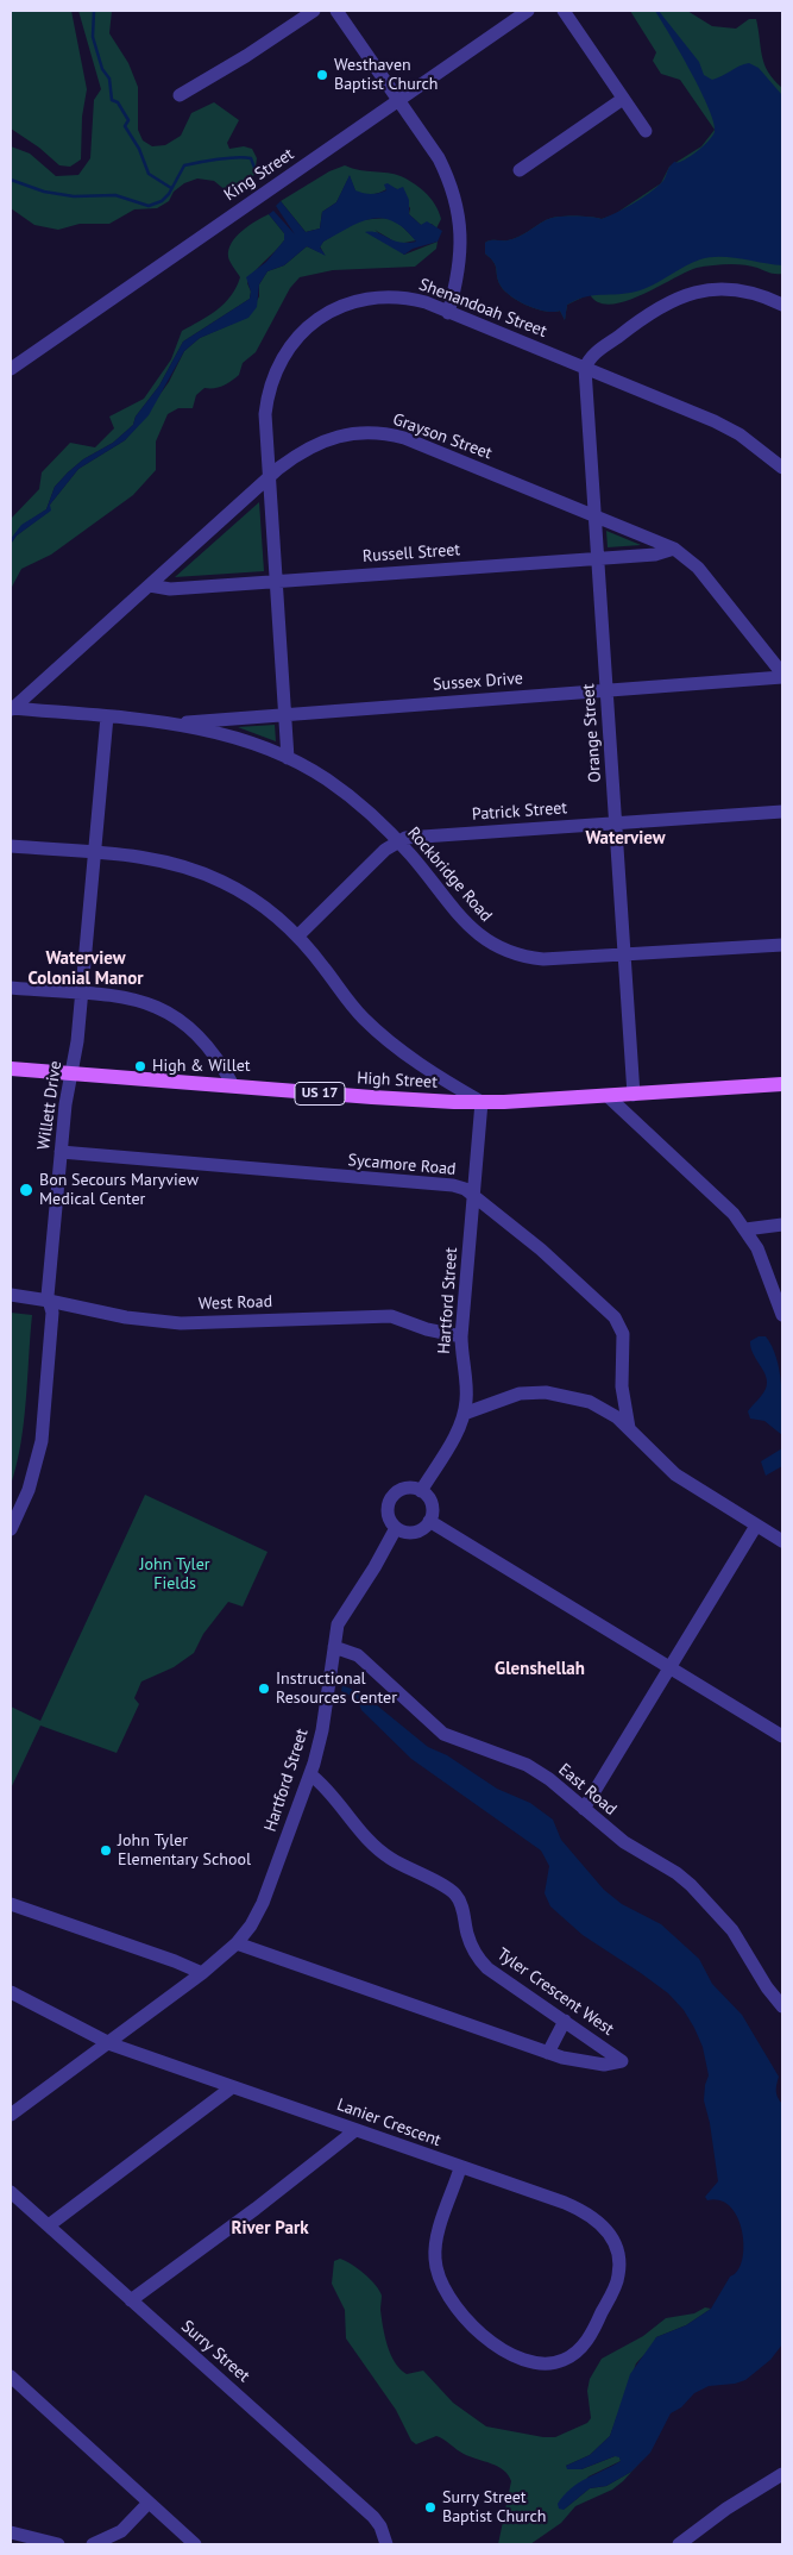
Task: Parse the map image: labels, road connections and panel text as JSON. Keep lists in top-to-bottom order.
{
  "streets": {
    "main road": ["High Street", "US 17"],
    "street": [
      "King Street",
      "Shenandoah Street",
      "Grayson Street",
      "Russell Street",
      "Sussex Drive",
      "Orange Street",
      "Patrick Street",
      "Rockbridge Road",
      "Willett Drive",
      "Sycamore Road",
      "Hartford Street",
      "West Road",
      "East Road",
      "Tyler Crescent West",
      "Lanier Crescent",
      "Surry Street"
    ]
  },
  "crossings": [
    ["Shenandoah Street", "Grayson Street"],
    ["Shenandoah Street", "Russell Street"],
    ["Shenandoah Street", "Sussex Drive"],
    ["Shenandoah Street", "Orange Street"],
    ["Shenandoah Street", "Rockbridge Road"],
    ["Grayson Street", "Russell Street"],
    ["Grayson Street", "Sussex Drive"],
    ["Grayson Street", "Orange Street"],
    ["Grayson Street", "Rockbridge Road"],
    ["Russell Street", "Orange Street"],
    ["Sussex Drive", "Orange Street"],
    ["Sussex Drive", "Rockbridge Road"],
    ["Orange Street", "Patrick Street"],
    ["Orange Street", "Rockbridge Road"],
    ["Orange Street", "High Street"],
    ["Patrick Street", "Rockbridge Road"],
    ["Rockbridge Road", "Willett Drive"],
    ["High Street", "Willett Drive"],
    ["High Street", "Hartford Street"],
    ["Willett Drive", "Sycamore Road"],
    ["Willett Drive", "West Road"],
    ["Sycamore Road", "Hartford Street"],
    ["Hartford Street", "West Road"],
    ["Hartford Street", "East Road"],
    ["Hartford Street", "Tyler Crescent West"],
    ["Hartford Street", "Lanier Crescent"]
  ],
  "districts": [
    "Waterview",
    "Waterview Colonial Manor",
    "Glenshellah",
    "River Park"
  ],
  "parks": ["John Tyler Fields"],
  "places": [
    "Westhaven Baptist Church",
    "High & Willet",
    "Bon Secours Maryview Medical Center",
    "Instructional Resources Center",
    "John Tyler Elementary School",
    "Surry Street Baptist Church"
  ]
}
